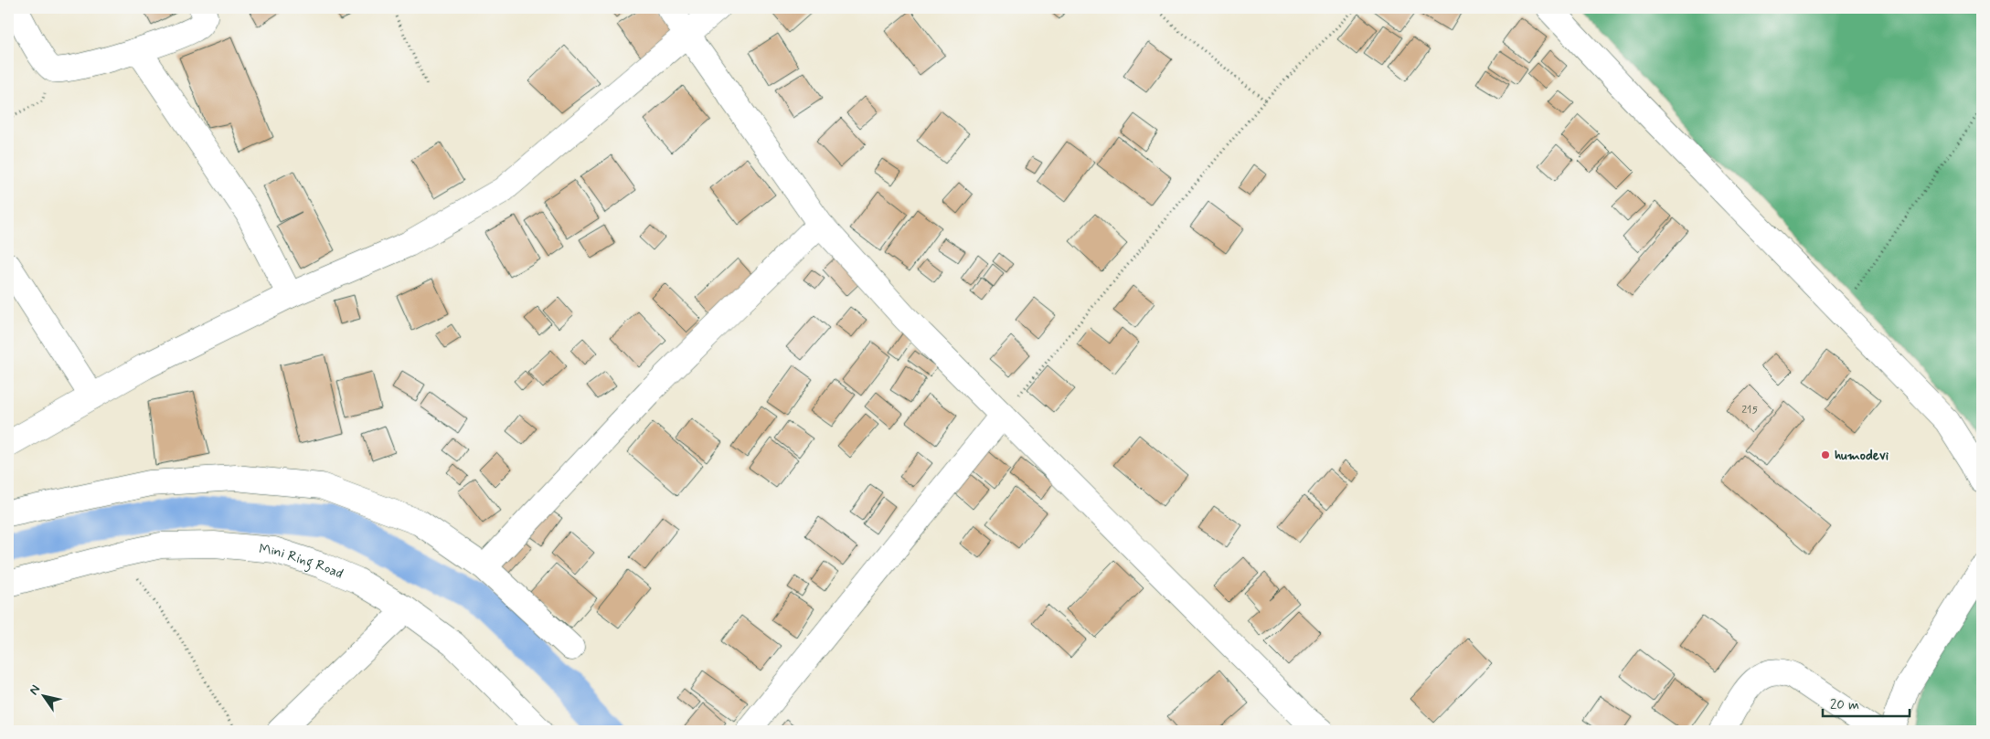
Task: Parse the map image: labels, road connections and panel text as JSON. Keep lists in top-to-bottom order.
{
  "streets": {
    "street": ["Mini Ring Road"]
  },
  "places": ["humodevi"],
  "house_numbers": ["215"],
  "scale_bar": "20 m",
  "north": "top left"
}
